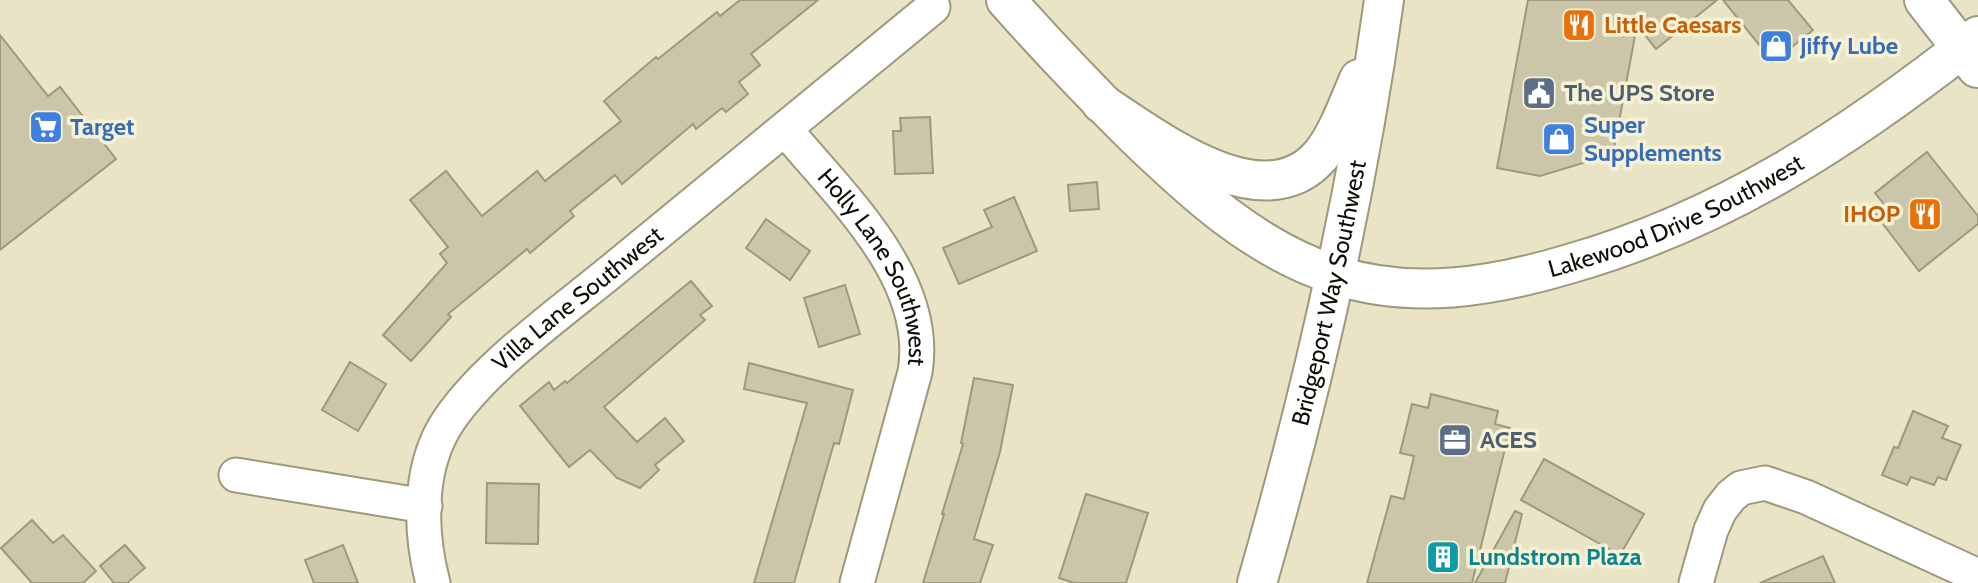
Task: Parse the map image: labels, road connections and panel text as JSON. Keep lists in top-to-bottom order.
{
  "streets": {
    "main road": ["Lakewood Drive Southwest", "Bridgeport Way Southwest"],
    "street": ["Holly Lane Southwest", "Villa Lane Southwest"]
  },
  "crossings": [
    ["Lakewood Drive Southwest", "Bridgeport Way Southwest"],
    ["Holly Lane Southwest", "Villa Lane Southwest"]
  ],
  "places": {
    "restaurant": ["Little Caesars", "IHOP"],
    "shop": ["Jiffy Lube", "Super Supplements"],
    "public building": ["The UPS Store"],
    "supermarket": ["Target"],
    "office": ["ACES"],
    "building": ["Lundstrom Plaza"]
  }
}
